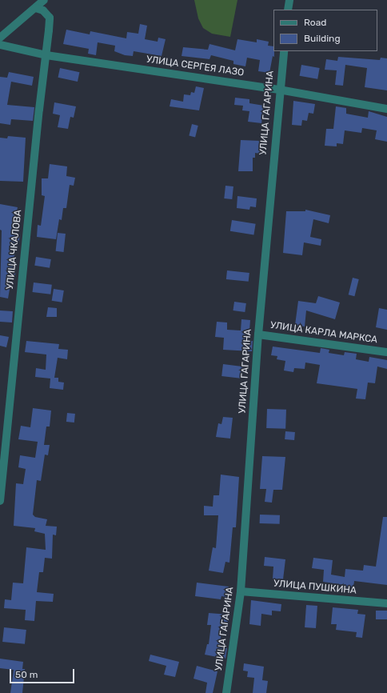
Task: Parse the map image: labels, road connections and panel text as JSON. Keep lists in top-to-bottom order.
{
  "streets": {
    "street": [
      "УЛИЦА СЕРГЕЯ ЛАЗО",
      "УЛИЦА ГАГАРИНА",
      "УЛИЦА ЧКАЛОВА",
      "УЛИЦА КАРЛА МАРКСА",
      "УЛИЦА ПУШКИНА"
    ]
  },
  "crossings": [
    ["УЛИЦА СЕРГЕЯ ЛАЗО", "УЛИЦА ГАГАРИНА"],
    ["УЛИЦА СЕРГЕЯ ЛАЗО", "УЛИЦА ЧКАЛОВА"],
    ["УЛИЦА ГАГАРИНА", "УЛИЦА КАРЛА МАРКСА"],
    ["УЛИЦА ГАГАРИНА", "УЛИЦА ПУШКИНА"]
  ],
  "legend": ["Road", "Building"],
  "scale_bar": "50 m"
}
